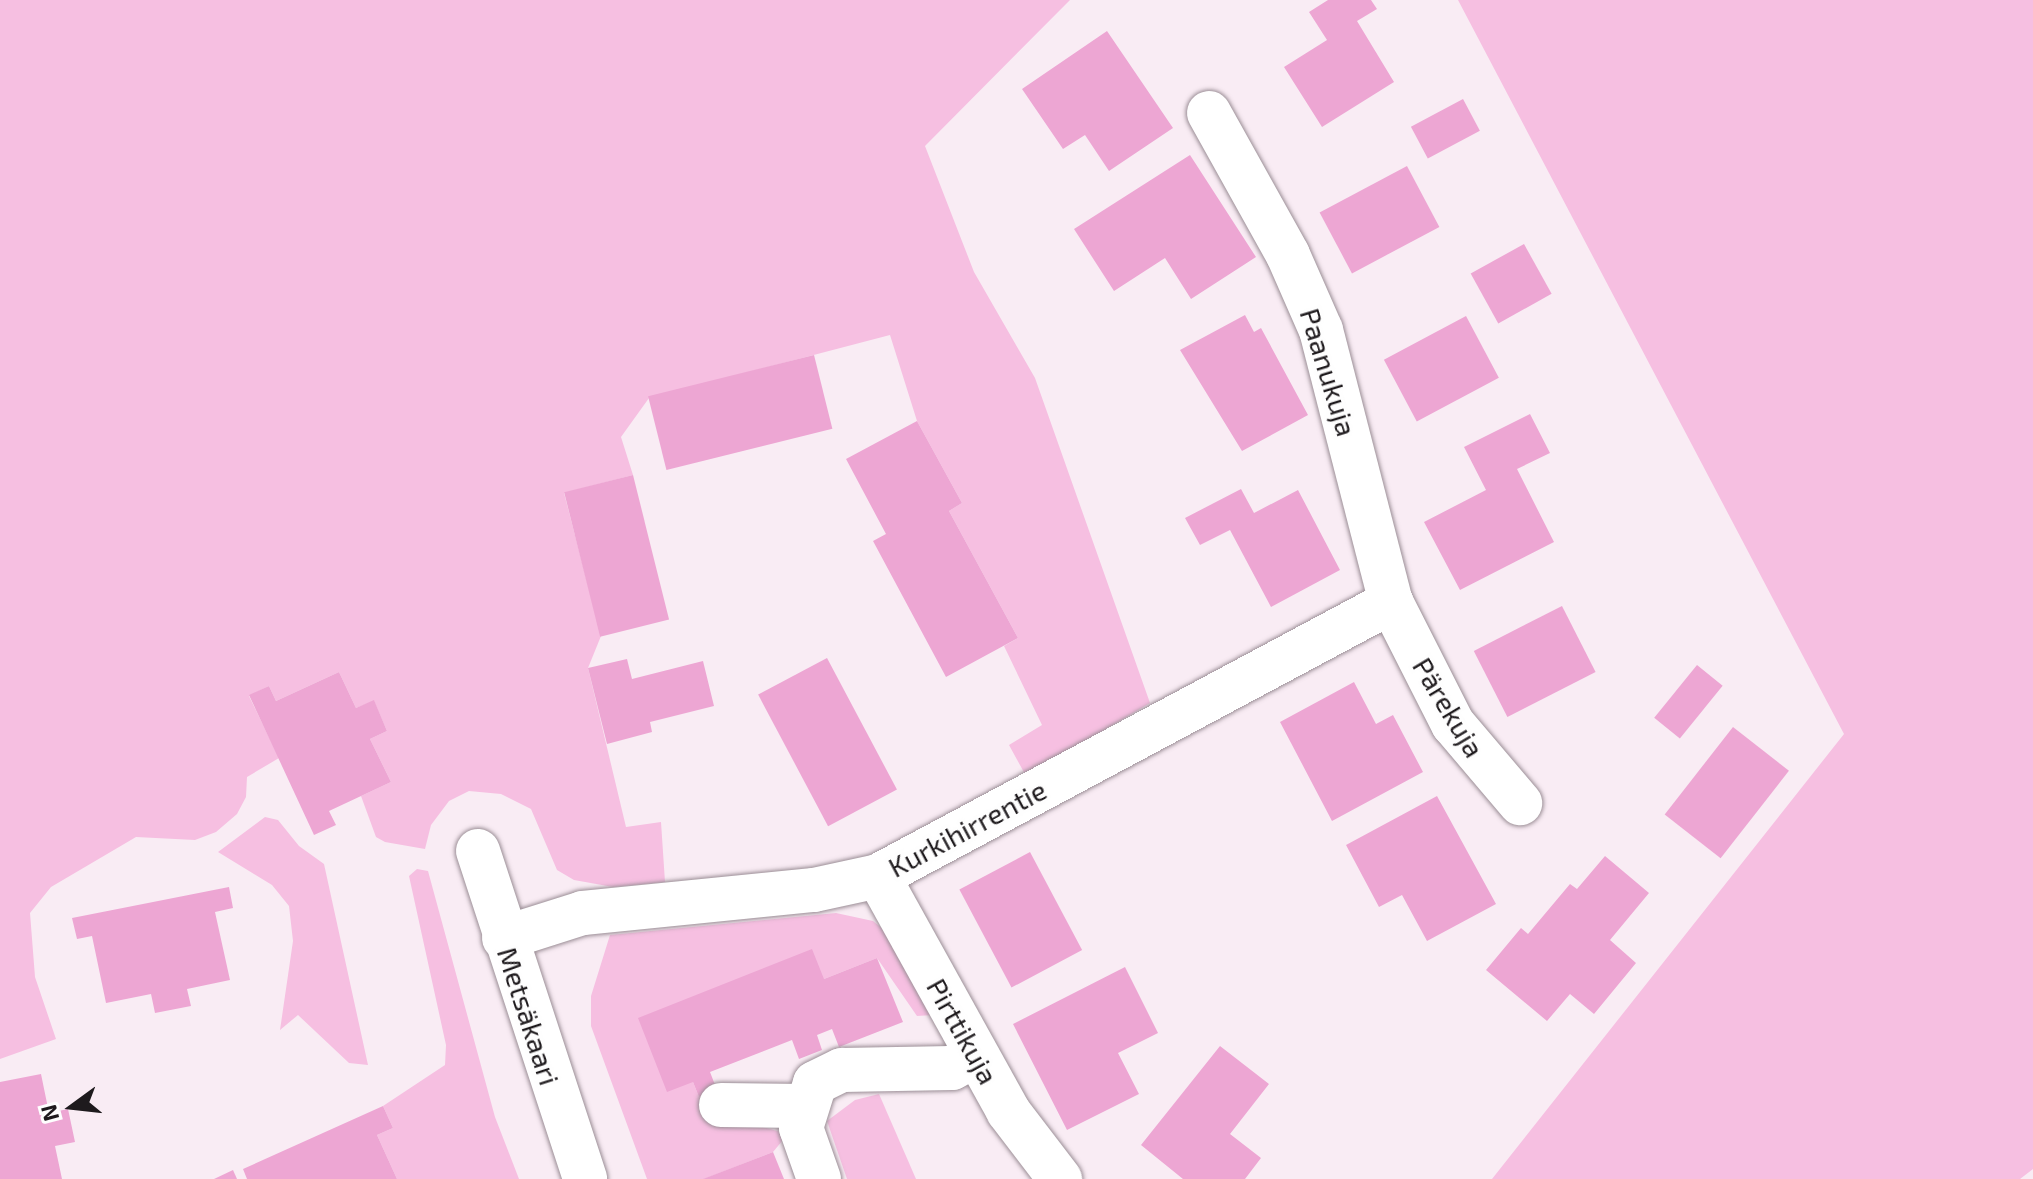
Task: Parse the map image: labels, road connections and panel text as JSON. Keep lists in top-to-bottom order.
{
  "streets": {
    "street": [
      "Paanukuja",
      "Pärekuja",
      "Kurkihirrentie",
      "Metsäkaari",
      "Pirttikuja"
    ]
  },
  "crossings": [
    ["Paanukuja", "Pärekuja"],
    ["Paanukuja", "Kurkihirrentie"],
    ["Pärekuja", "Kurkihirrentie"],
    ["Kurkihirrentie", "Metsäkaari"],
    ["Kurkihirrentie", "Pirttikuja"]
  ],
  "north": "left"
}
